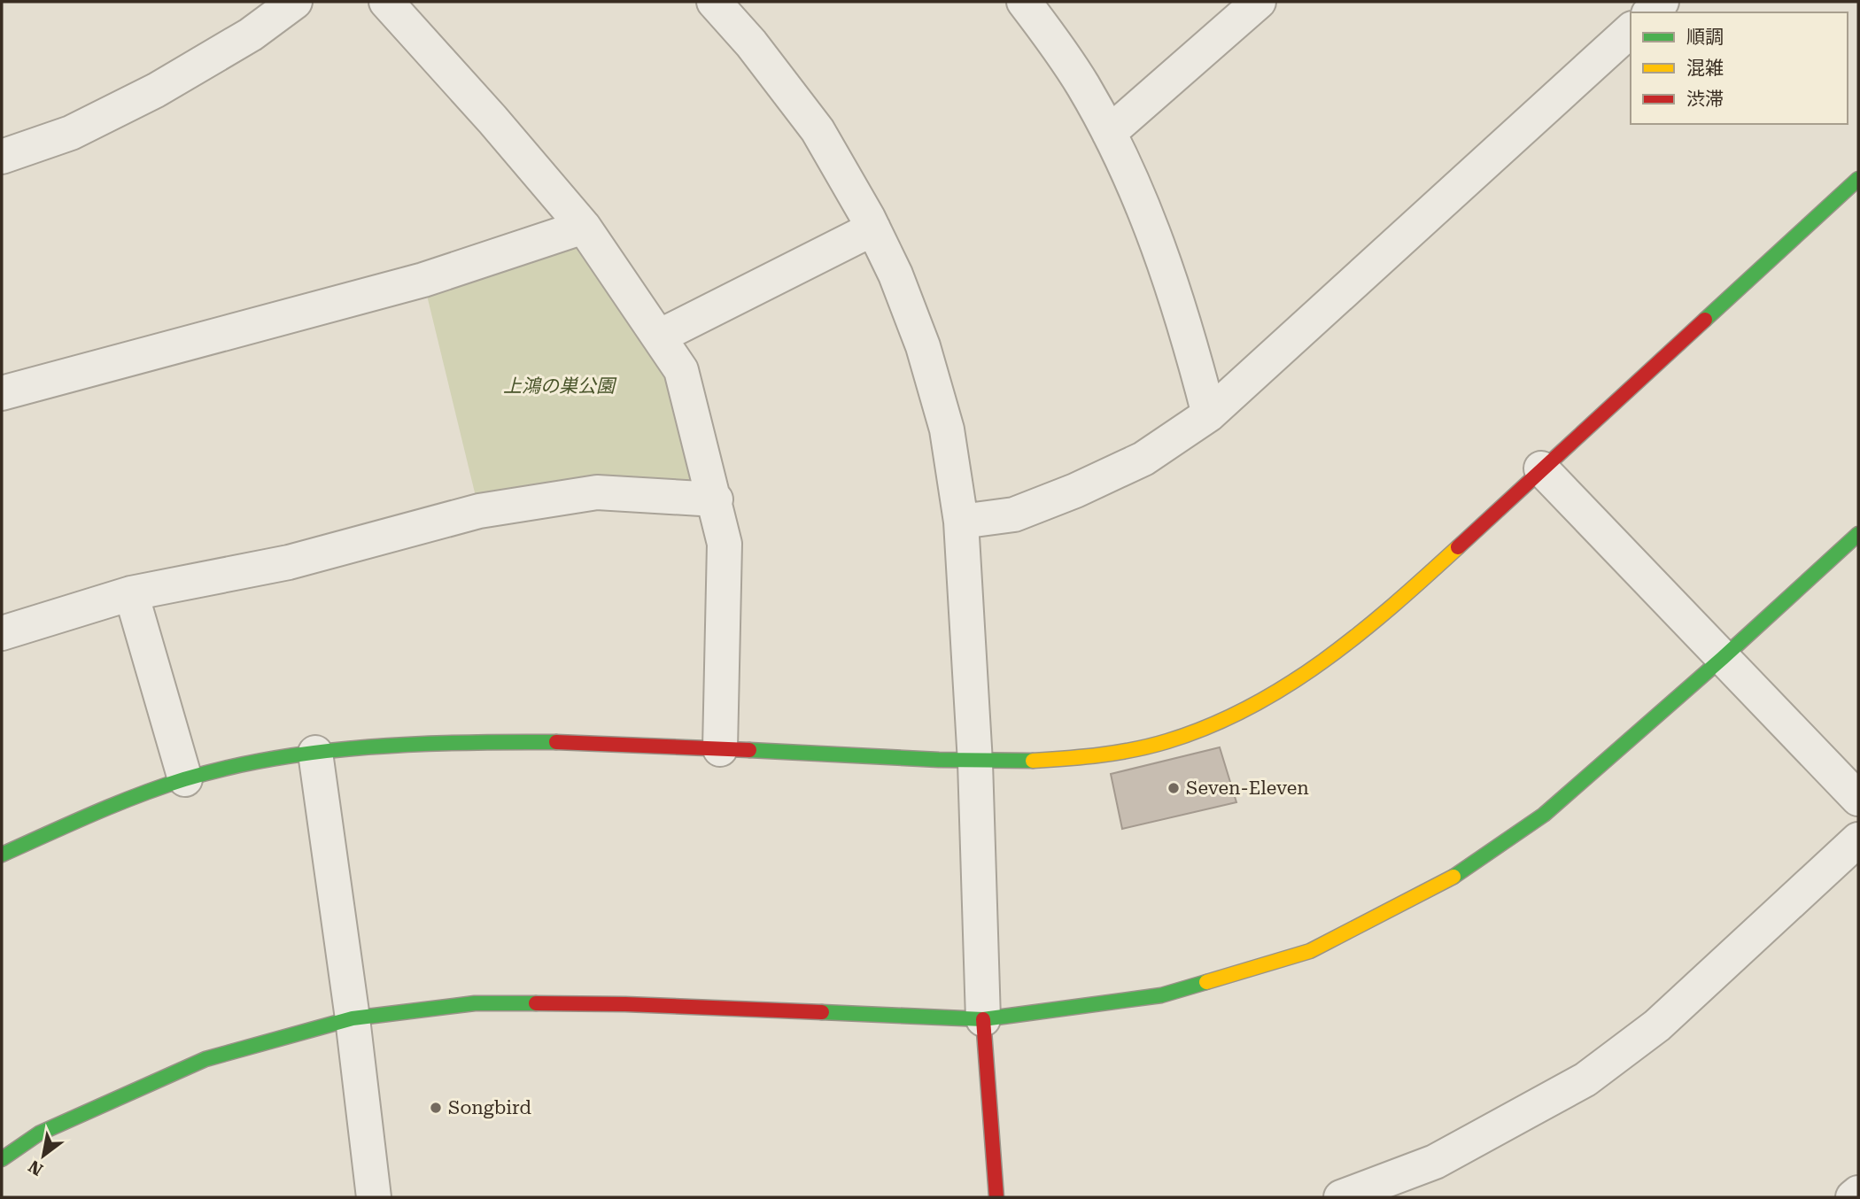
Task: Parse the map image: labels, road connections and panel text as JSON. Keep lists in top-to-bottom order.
{
  "parks": ["上鴻の巣公園"],
  "places": ["Seven-Eleven", "Songbird"],
  "legend": ["順調", "混雑", "渋滞"],
  "north": "bottom left"
}
